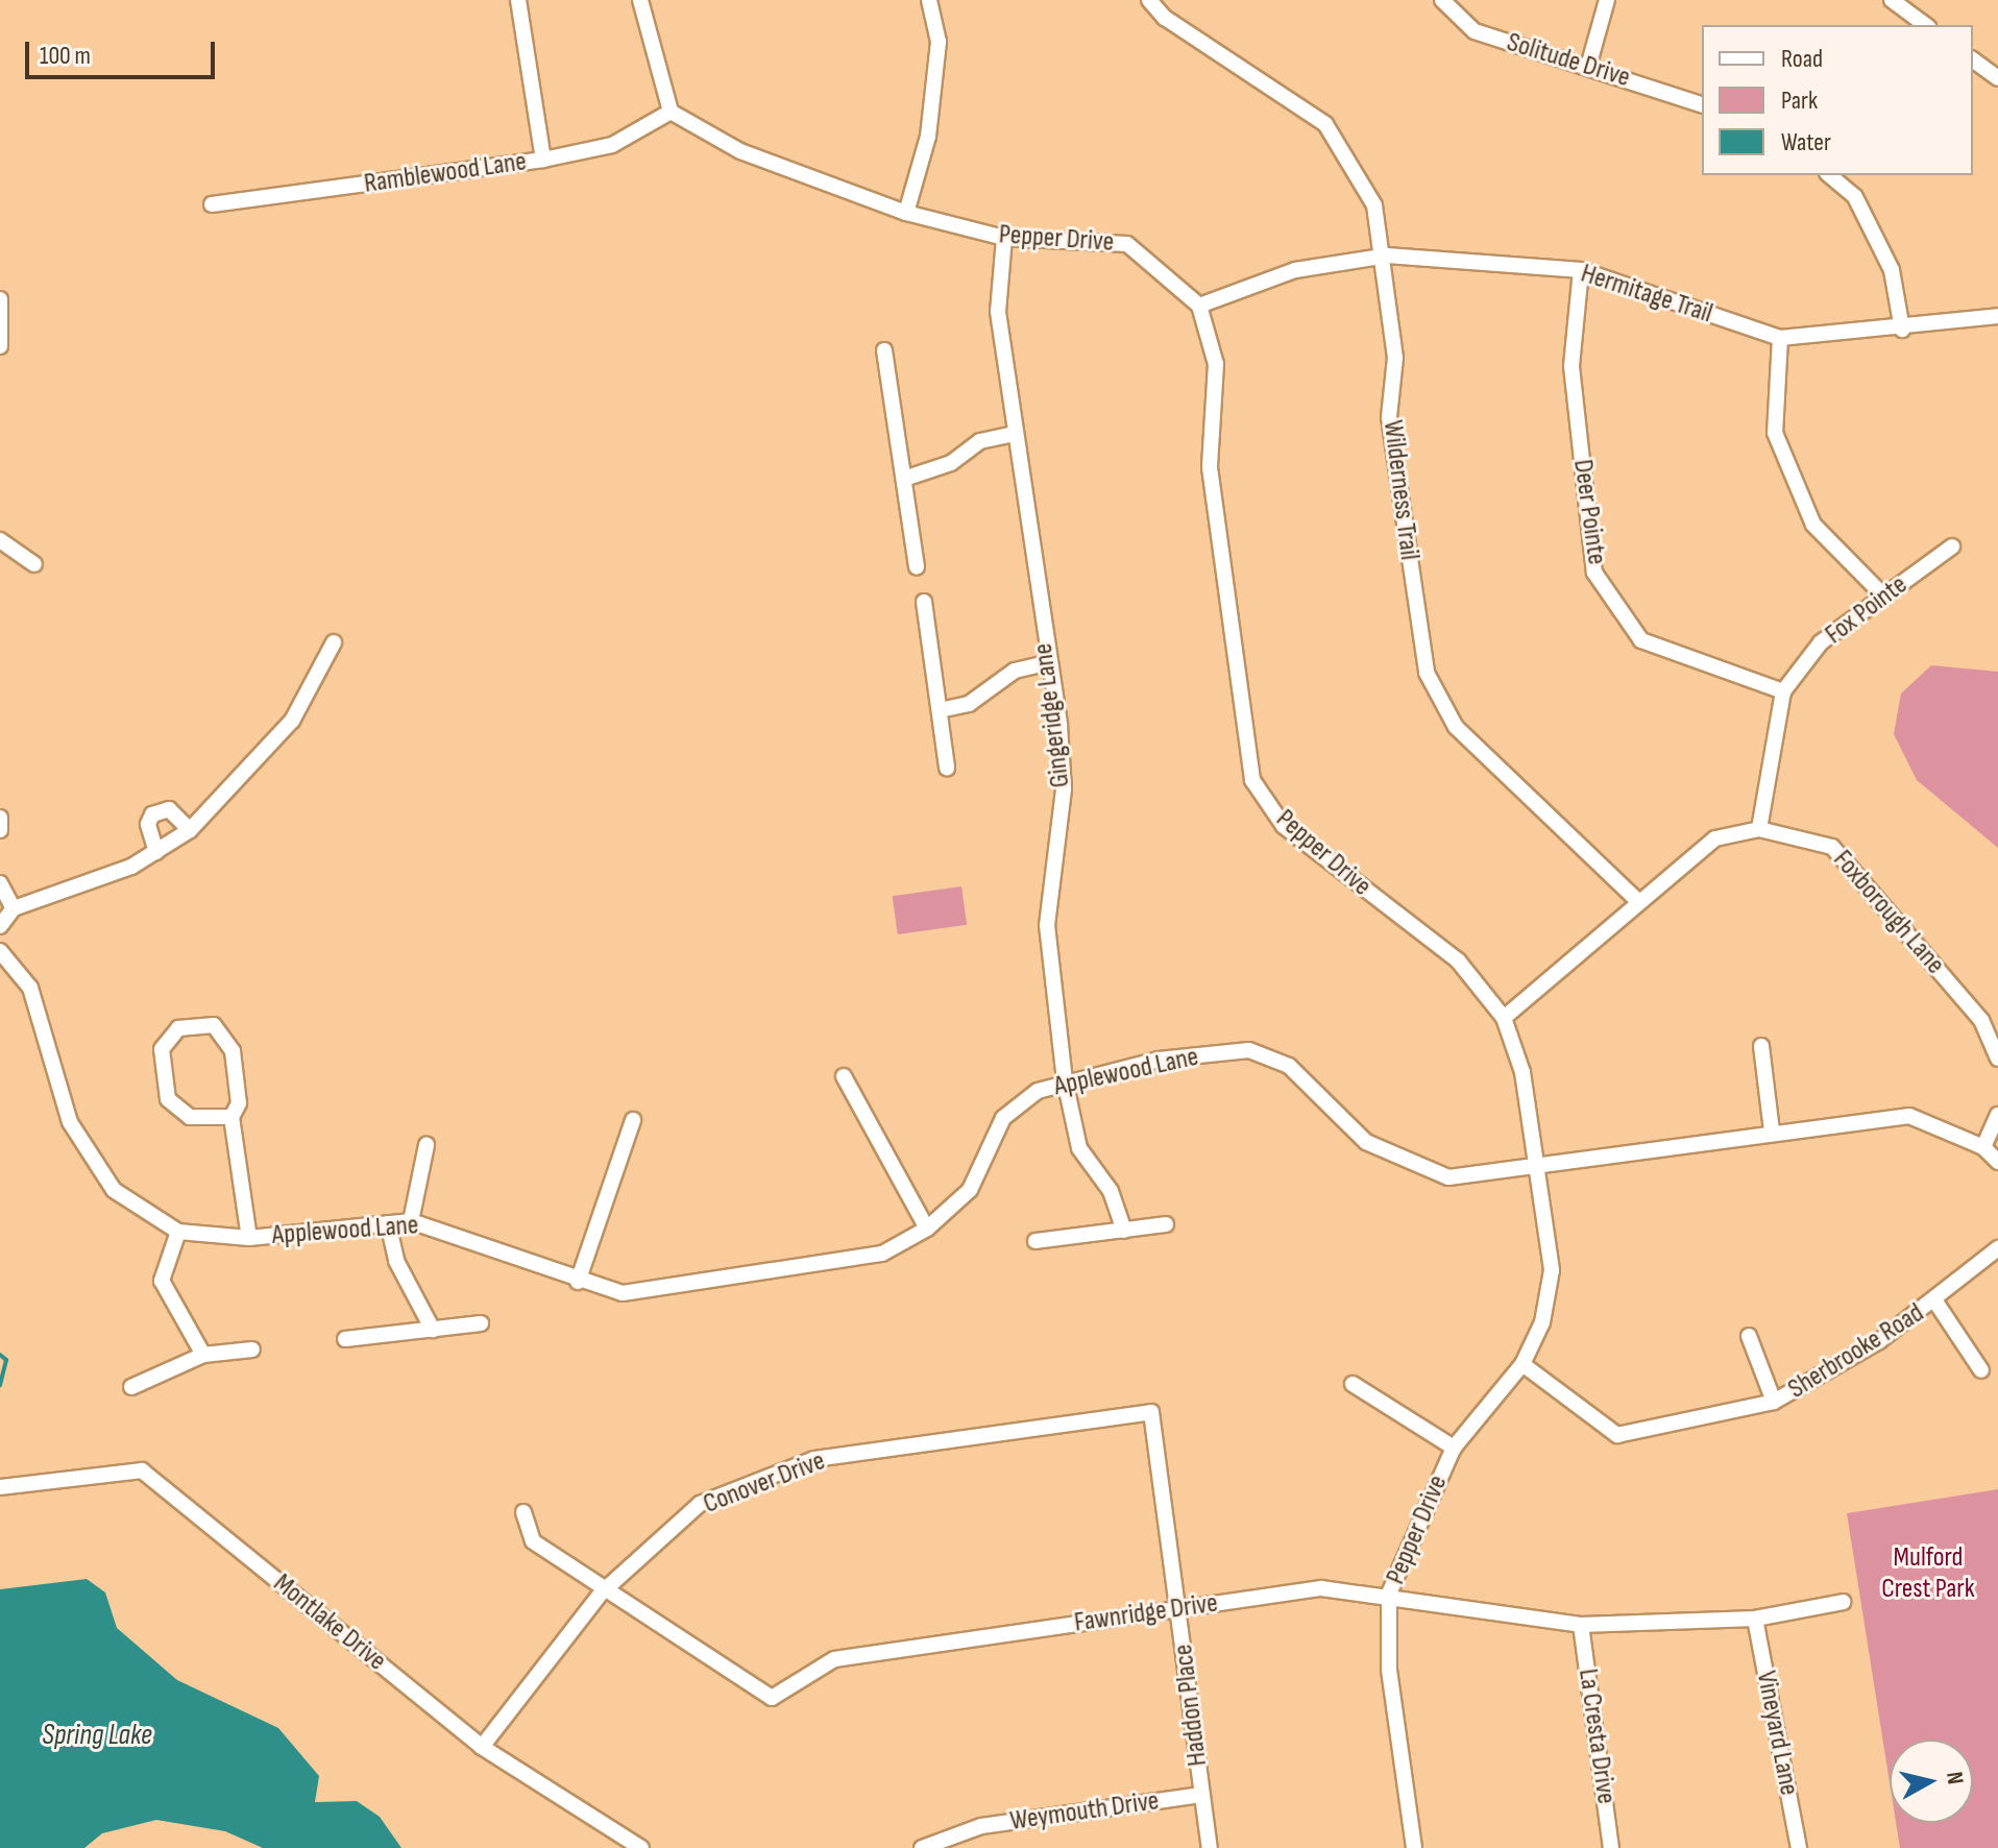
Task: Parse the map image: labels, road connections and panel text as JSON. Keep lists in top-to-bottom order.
{
  "streets": {
    "street": [
      "Solitude Drive",
      "Ramblewood Lane",
      "Pepper Drive",
      "Hermitage Trail",
      "Wilderness Trail",
      "Deer Pointe",
      "Fox Pointe",
      "Gingeridge Lane",
      "Foxborough Lane",
      "Applewood Lane",
      "Sherbrooke Road",
      "Conover Drive",
      "Fawnridge Drive",
      "Montlake Drive",
      "Haddon Place",
      "Vineyard Lane",
      "La Cresta Drive",
      "Weymouth Drive"
    ]
  },
  "crossings": [
    ["Ramblewood Lane", "Pepper Drive"],
    ["Pepper Drive", "Hermitage Trail"],
    ["Pepper Drive", "Gingeridge Lane"],
    ["Pepper Drive", "Foxborough Lane"],
    ["Pepper Drive", "Applewood Lane"],
    ["Pepper Drive", "Sherbrooke Road"],
    ["Pepper Drive", "Fawnridge Drive"],
    ["Hermitage Trail", "Wilderness Trail"],
    ["Hermitage Trail", "Deer Pointe"],
    ["Wilderness Trail", "Foxborough Lane"],
    ["Deer Pointe", "Fox Pointe"],
    ["Fox Pointe", "Foxborough Lane"],
    ["Gingeridge Lane", "Applewood Lane"],
    ["Conover Drive", "Fawnridge Drive"],
    ["Conover Drive", "Montlake Drive"],
    ["Conover Drive", "Haddon Place"],
    ["Fawnridge Drive", "Haddon Place"],
    ["Fawnridge Drive", "Vineyard Lane"],
    ["Fawnridge Drive", "La Cresta Drive"],
    ["Haddon Place", "Weymouth Drive"]
  ],
  "water": ["Spring Lake"],
  "parks": ["Mulford Crest Park"],
  "legend": ["Road", "Park", "Water"],
  "scale_bar": "100 m",
  "north": "right"
}
